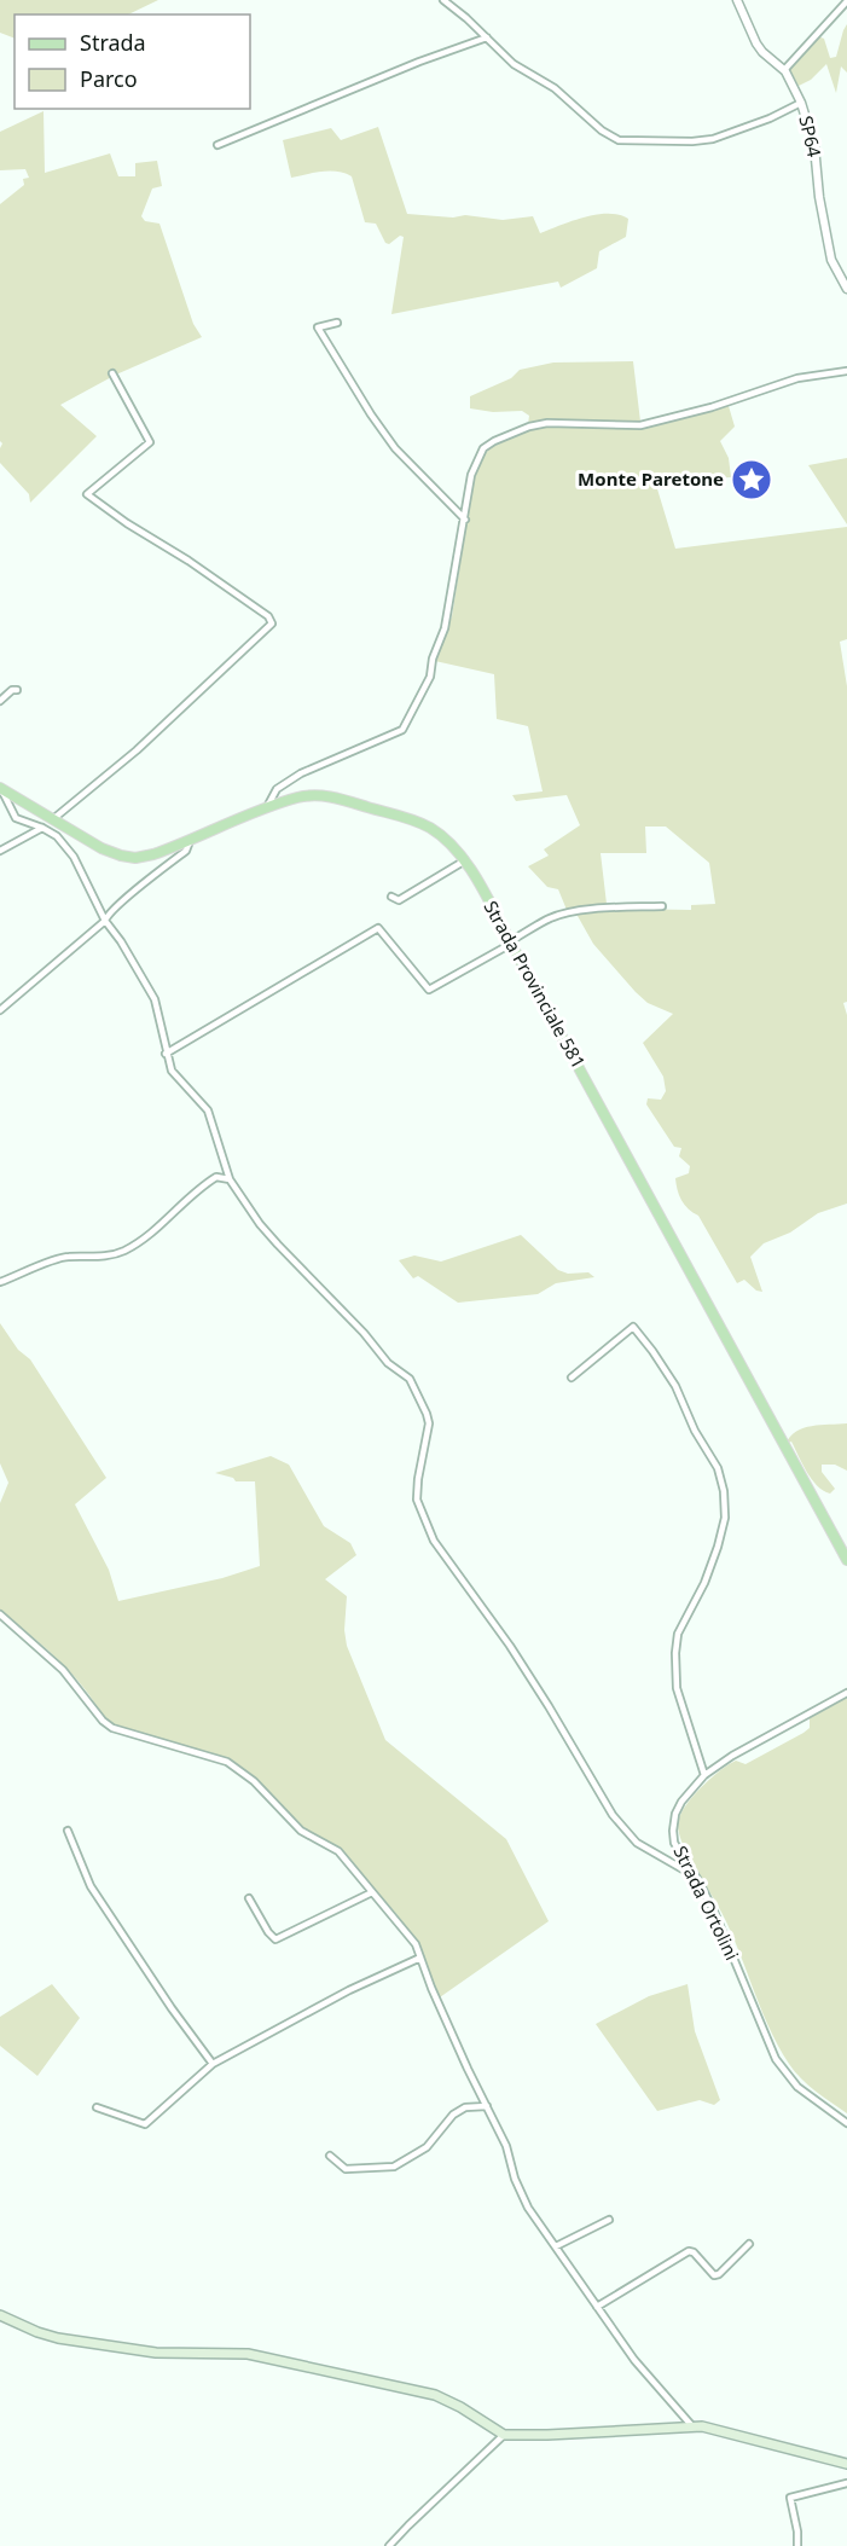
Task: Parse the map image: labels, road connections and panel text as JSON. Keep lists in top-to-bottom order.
{
  "streets": {
    "main road": ["Strada Provinciale 581"],
    "street": ["SP64", "Strada Ortolini"]
  },
  "places": {
    "place": ["Monte Paretone"]
  },
  "legend": ["Strada", "Parco"]
}
